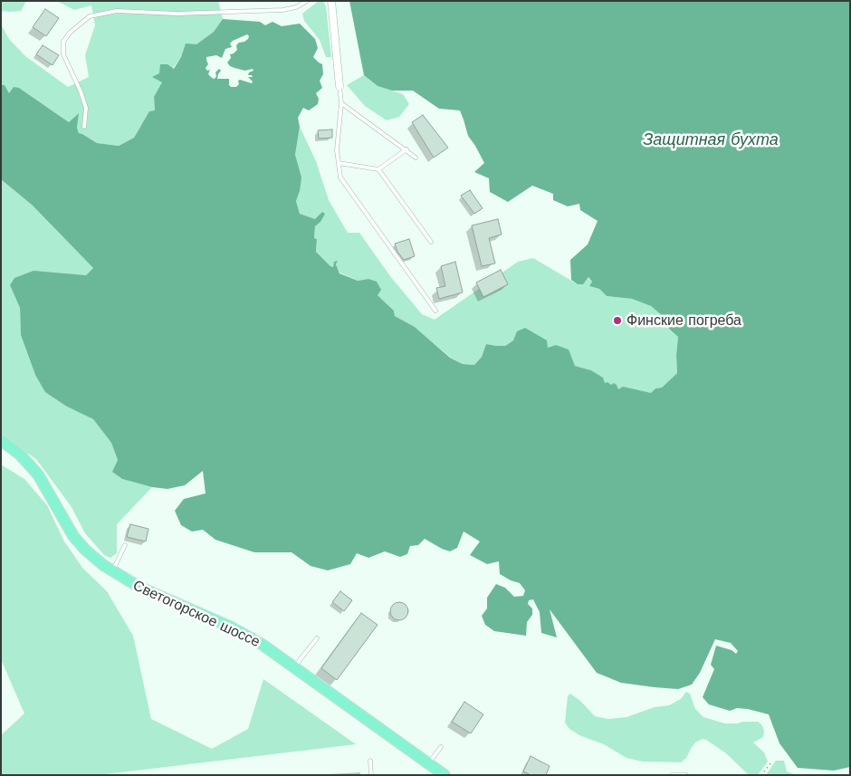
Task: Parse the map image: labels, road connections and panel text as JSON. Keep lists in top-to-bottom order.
{
  "streets": {
    "main road": ["Светогорское шоссе"]
  },
  "water": ["Защитная бухта"],
  "places": ["Финские погреба"]
}
